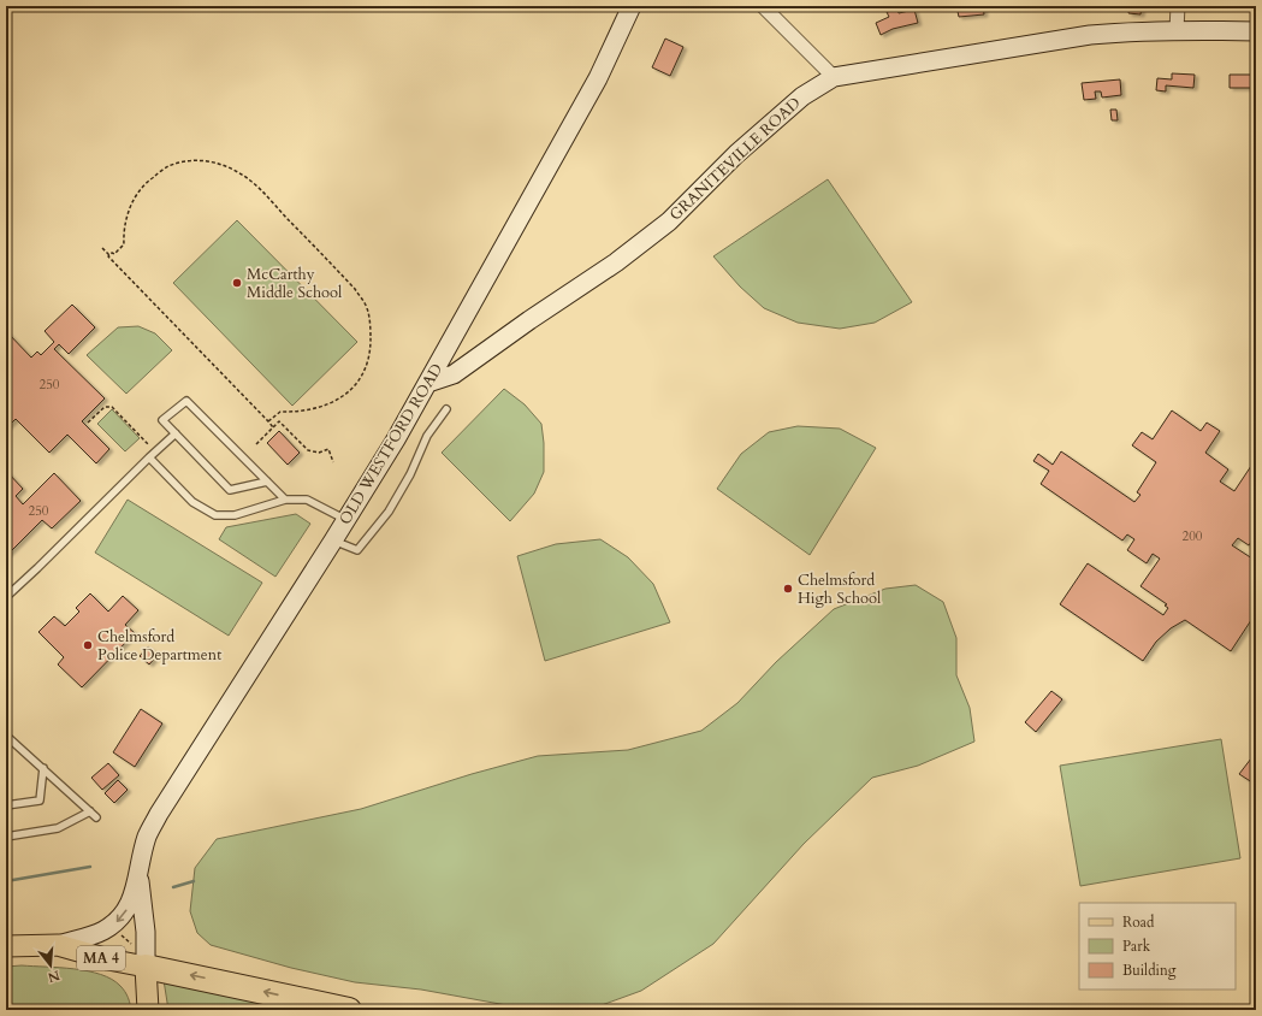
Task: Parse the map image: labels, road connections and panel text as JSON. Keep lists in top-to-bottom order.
{
  "streets": {
    "main road": ["GRANITEVILLE ROAD", "OLD WESTFORD ROAD", "MA 4"]
  },
  "crossings": [
    ["GRANITEVILLE ROAD", "OLD WESTFORD ROAD"],
    ["OLD WESTFORD ROAD", "MA 4"]
  ],
  "places": ["McCarthy Middle School", "Chelmsford High School", "Chelmsford Police Department"],
  "house_numbers": ["250", "250", "200"],
  "legend": ["Road", "Park", "Building"],
  "north": "bottom"
}
